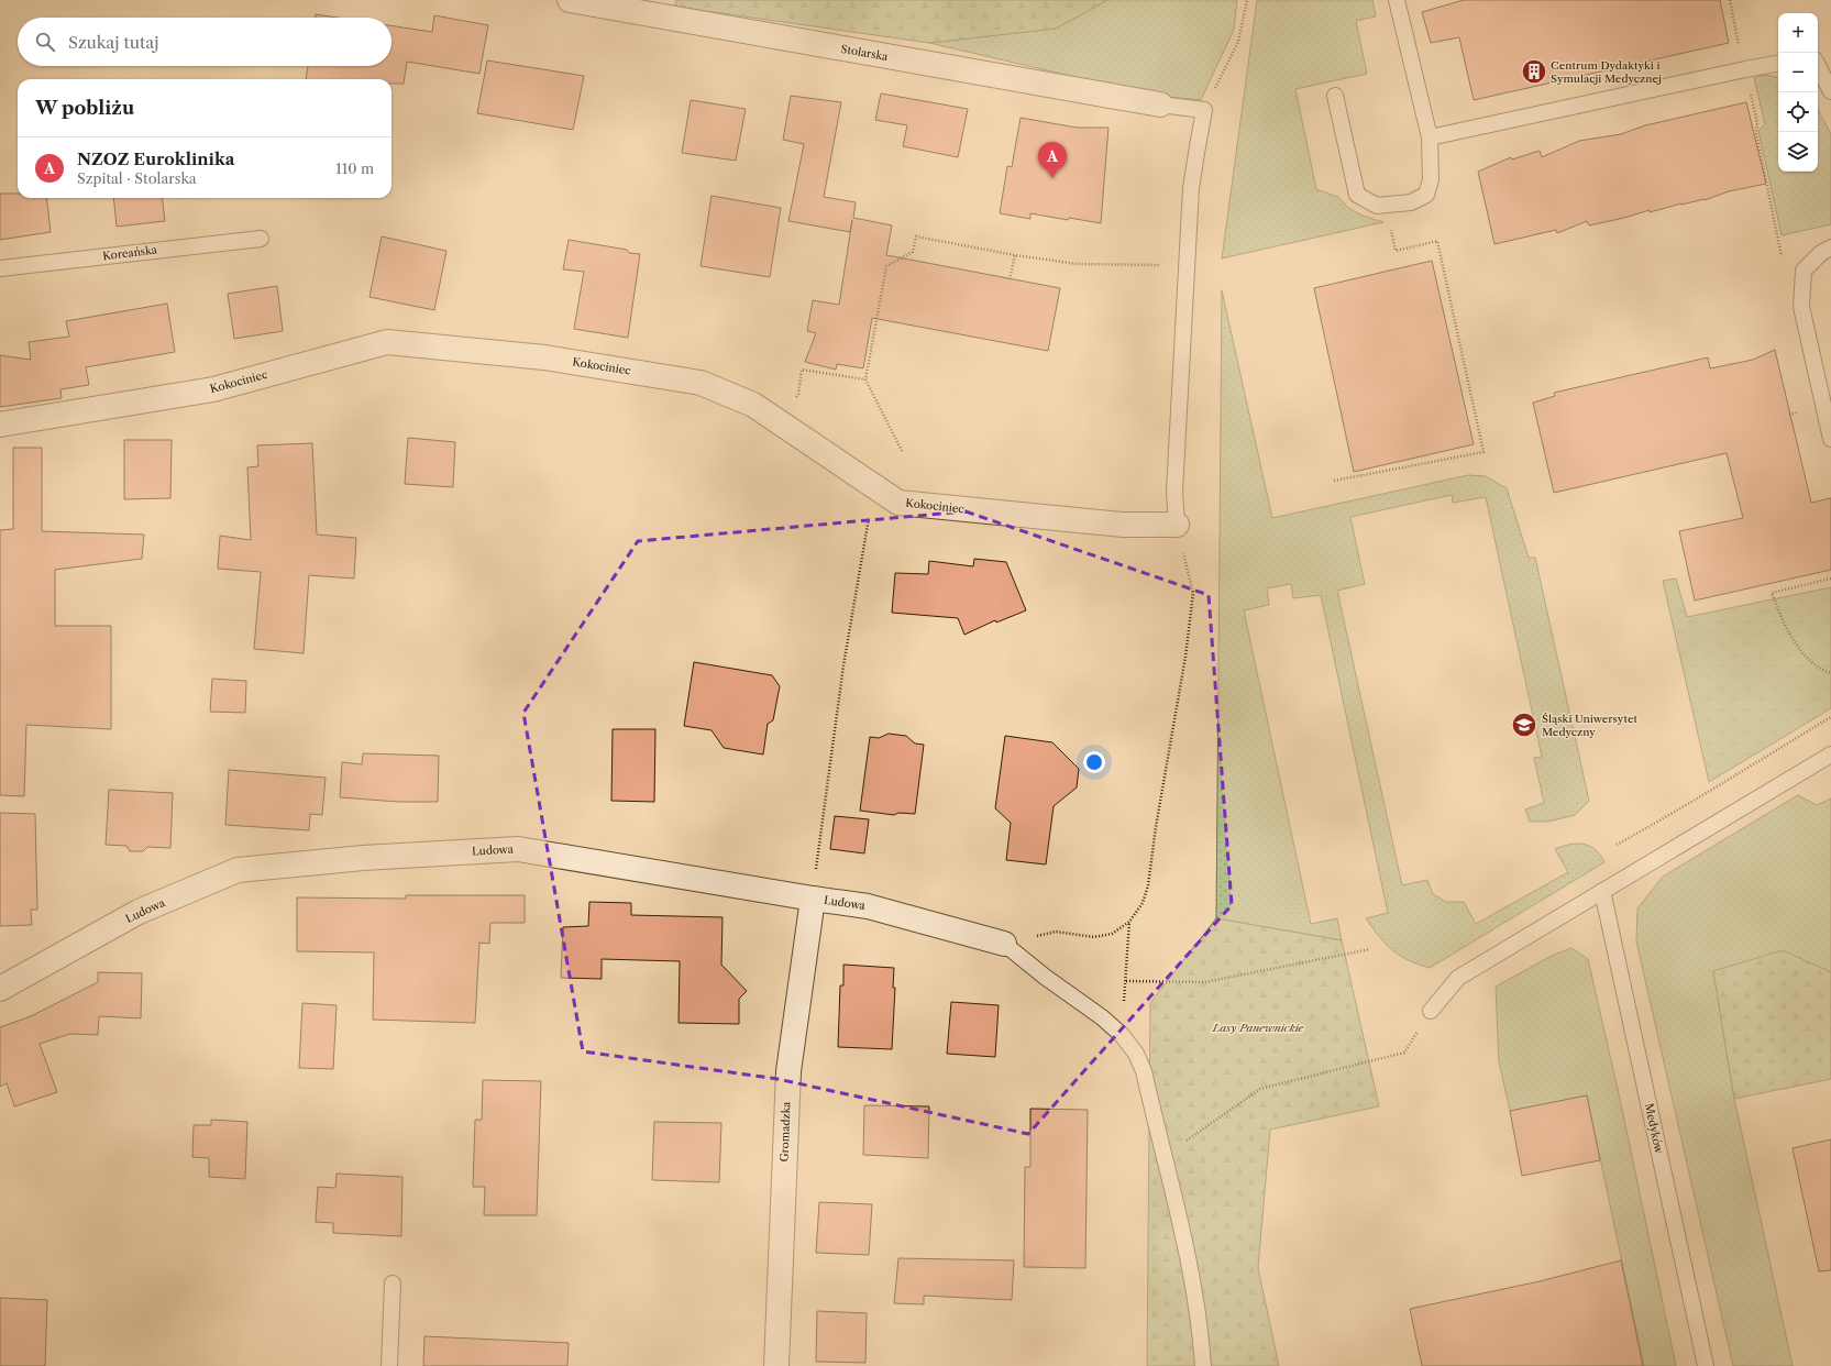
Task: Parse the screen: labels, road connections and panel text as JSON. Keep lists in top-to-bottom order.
{
  "streets": {
    "street": [
      "Stolarska",
      "Kokociniec",
      "Ludowa",
      "Gromadzka"
    ],
    "lane": ["Koreańska", "Medyków"]
  },
  "crossings": [
    ["Ludowa", "Gromadzka"]
  ],
  "parks": ["Lasy Panewnickie"],
  "places": {
    "building": ["Centrum Dydaktyki i Symulacji Medycznej"],
    "school or university": ["Śląski Uniwersytet Medyczny"]
  },
  "page": {
    "map_buttons": ["+", "−"],
    "search": "Szukaj tutaj",
    "heading": "W pobliżu",
    "list": [
      {
        "mark": "A",
        "name": "NZOZ Euroklinika",
        "note": "Szpital · Stolarska",
        "value": "110 m"
      }
    ],
    "pins": "A"
  }
}
